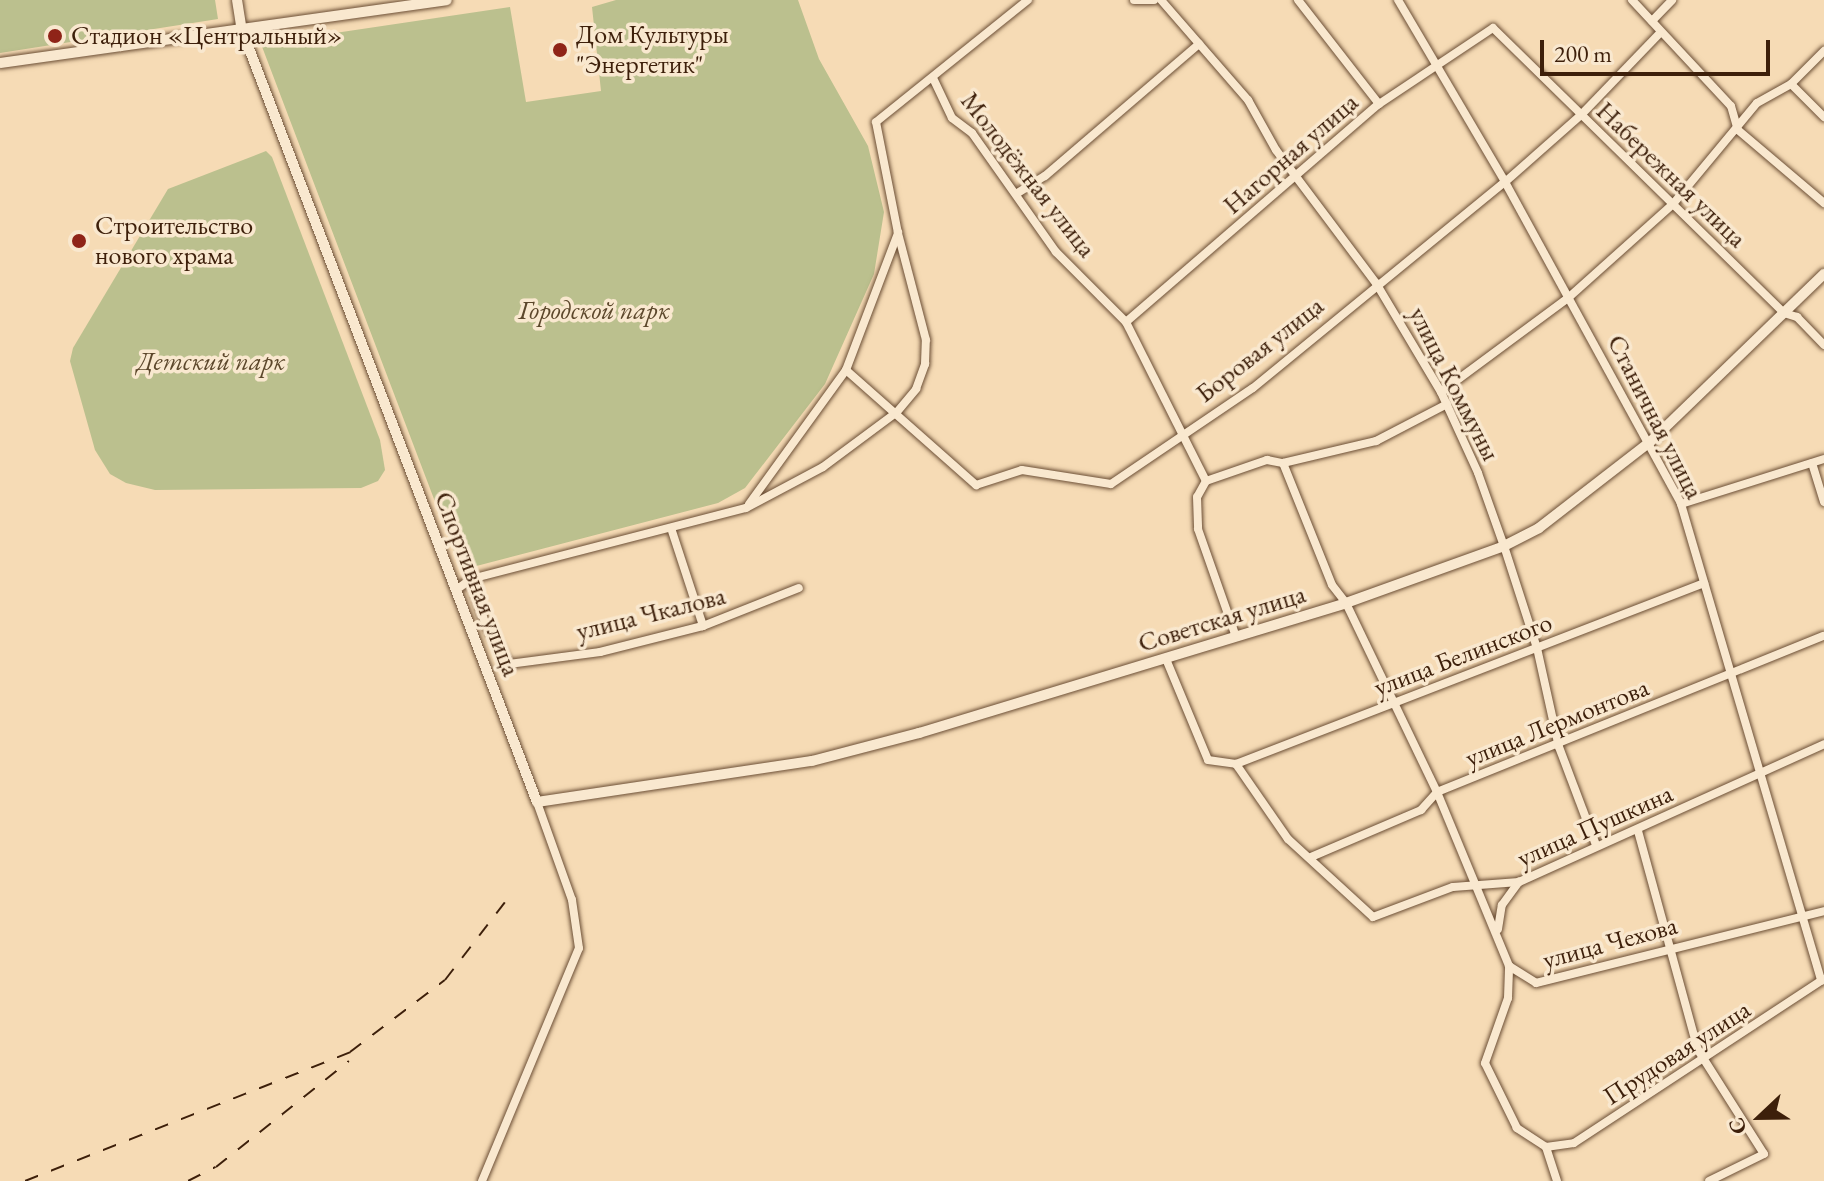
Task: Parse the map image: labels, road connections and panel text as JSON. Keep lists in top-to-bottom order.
{
  "streets": {
    "street": [
      "Нагорная улица",
      "Молодёжная улица",
      "Набережная улица",
      "Боровая улица",
      "улица Коммуны",
      "Станичная улица",
      "Спортивная улица",
      "улица Чкалова",
      "Советская улица",
      "улица Белинского",
      "улица Лермонтова",
      "улица Пушкина",
      "улица Чехова",
      "Прудовая улица"
    ]
  },
  "crossings": [
    ["Нагорная улица", "Молодёжная улица"],
    ["Нагорная улица", "Набережная улица"],
    ["Нагорная улица", "улица Коммуны"],
    ["Нагорная улица", "Станичная улица"],
    ["Молодёжная улица", "Боровая улица"],
    ["Набережная улица", "Боровая улица"],
    ["Набережная улица", "Советская улица"],
    ["Боровая улица", "улица Коммуны"],
    ["Боровая улица", "Станичная улица"],
    ["улица Коммуны", "Советская улица"],
    ["улица Коммуны", "улица Белинского"],
    ["улица Коммуны", "улица Лермонтова"],
    ["улица Коммуны", "улица Пушкина"],
    ["Станичная улица", "Советская улица"],
    ["Станичная улица", "улица Белинского"],
    ["Станичная улица", "улица Лермонтова"],
    ["Станичная улица", "улица Пушкина"],
    ["Станичная улица", "улица Чехова"],
    ["Станичная улица", "Прудовая улица"],
    ["Спортивная улица", "Советская улица"],
    ["улица Лермонтова", "улица Пушкина"],
    ["улица Чехова", "Прудовая улица"]
  ],
  "parks": ["Городской парк", "Детский парк"],
  "places": ["Стадион «Центральный»", "Дом Культуры \"Энергетик\"", "Строительство нового храма"],
  "scale_bar": "200 m",
  "north": "left"
}
